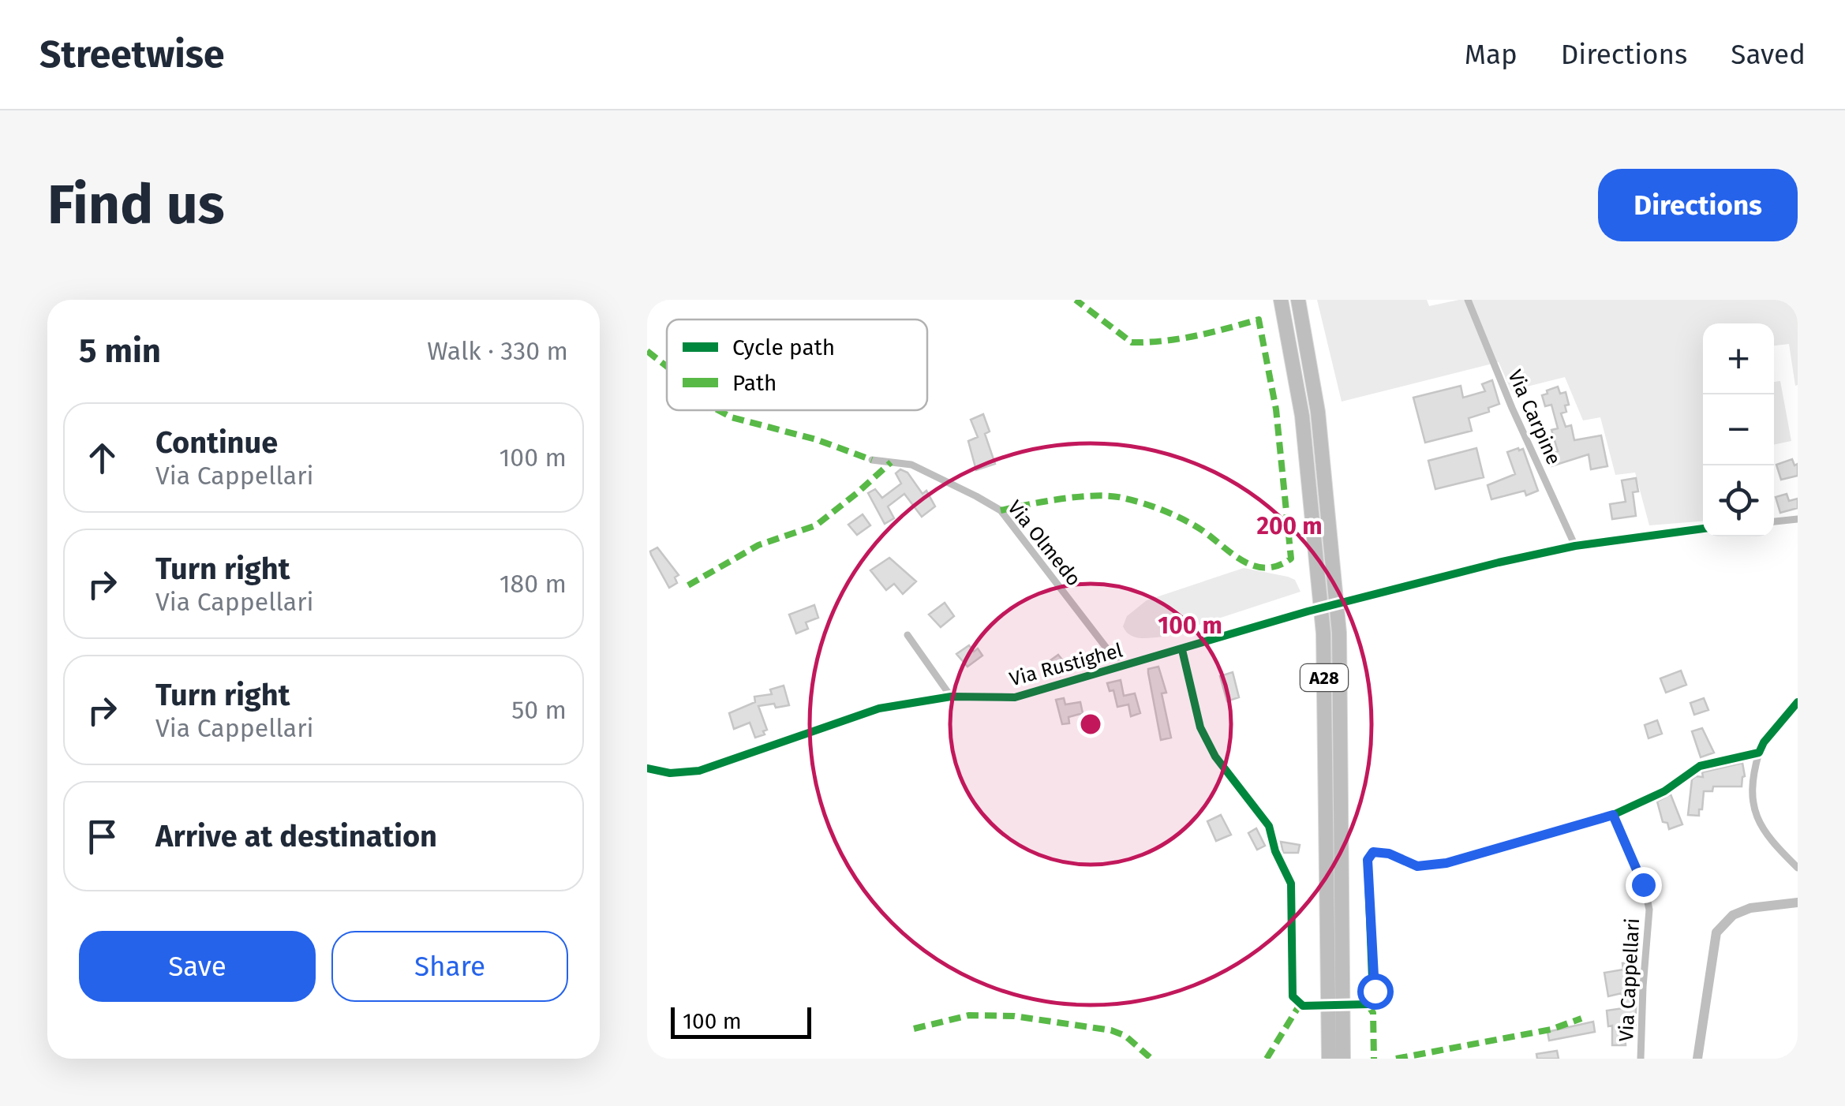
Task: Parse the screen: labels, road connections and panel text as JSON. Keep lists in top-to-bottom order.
{
  "streets": {
    "highway": ["A28"],
    "street": [
      "Via Carpine",
      "Via Olmedo",
      "Via Rustighel",
      "Via Cappellari"
    ]
  },
  "crossings": [
    ["Via Olmedo", "Via Rustighel"]
  ],
  "legend": ["Cycle path", "Path"],
  "scale_bar": "100 m",
  "page": {
    "header": "Streetwise",
    "nav": ["Map", "Directions", "Saved"],
    "buttons": [
      "Directions",
      ["Save", "Share"]
    ],
    "title": "Find us",
    "heading": ["5 min", "Walk · 330 m"],
    "map_buttons": ["+", "−"],
    "list": [
      ["Continue", "Via Cappellari", "100 m"],
      ["Turn right", "Via Cappellari", "180 m"],
      ["Turn right", "Via Cappellari", "50 m"],
      "Arrive at destination"
    ],
    "scale": "100 m"
  },
  "rings": ["200 m", "100 m"]
}
